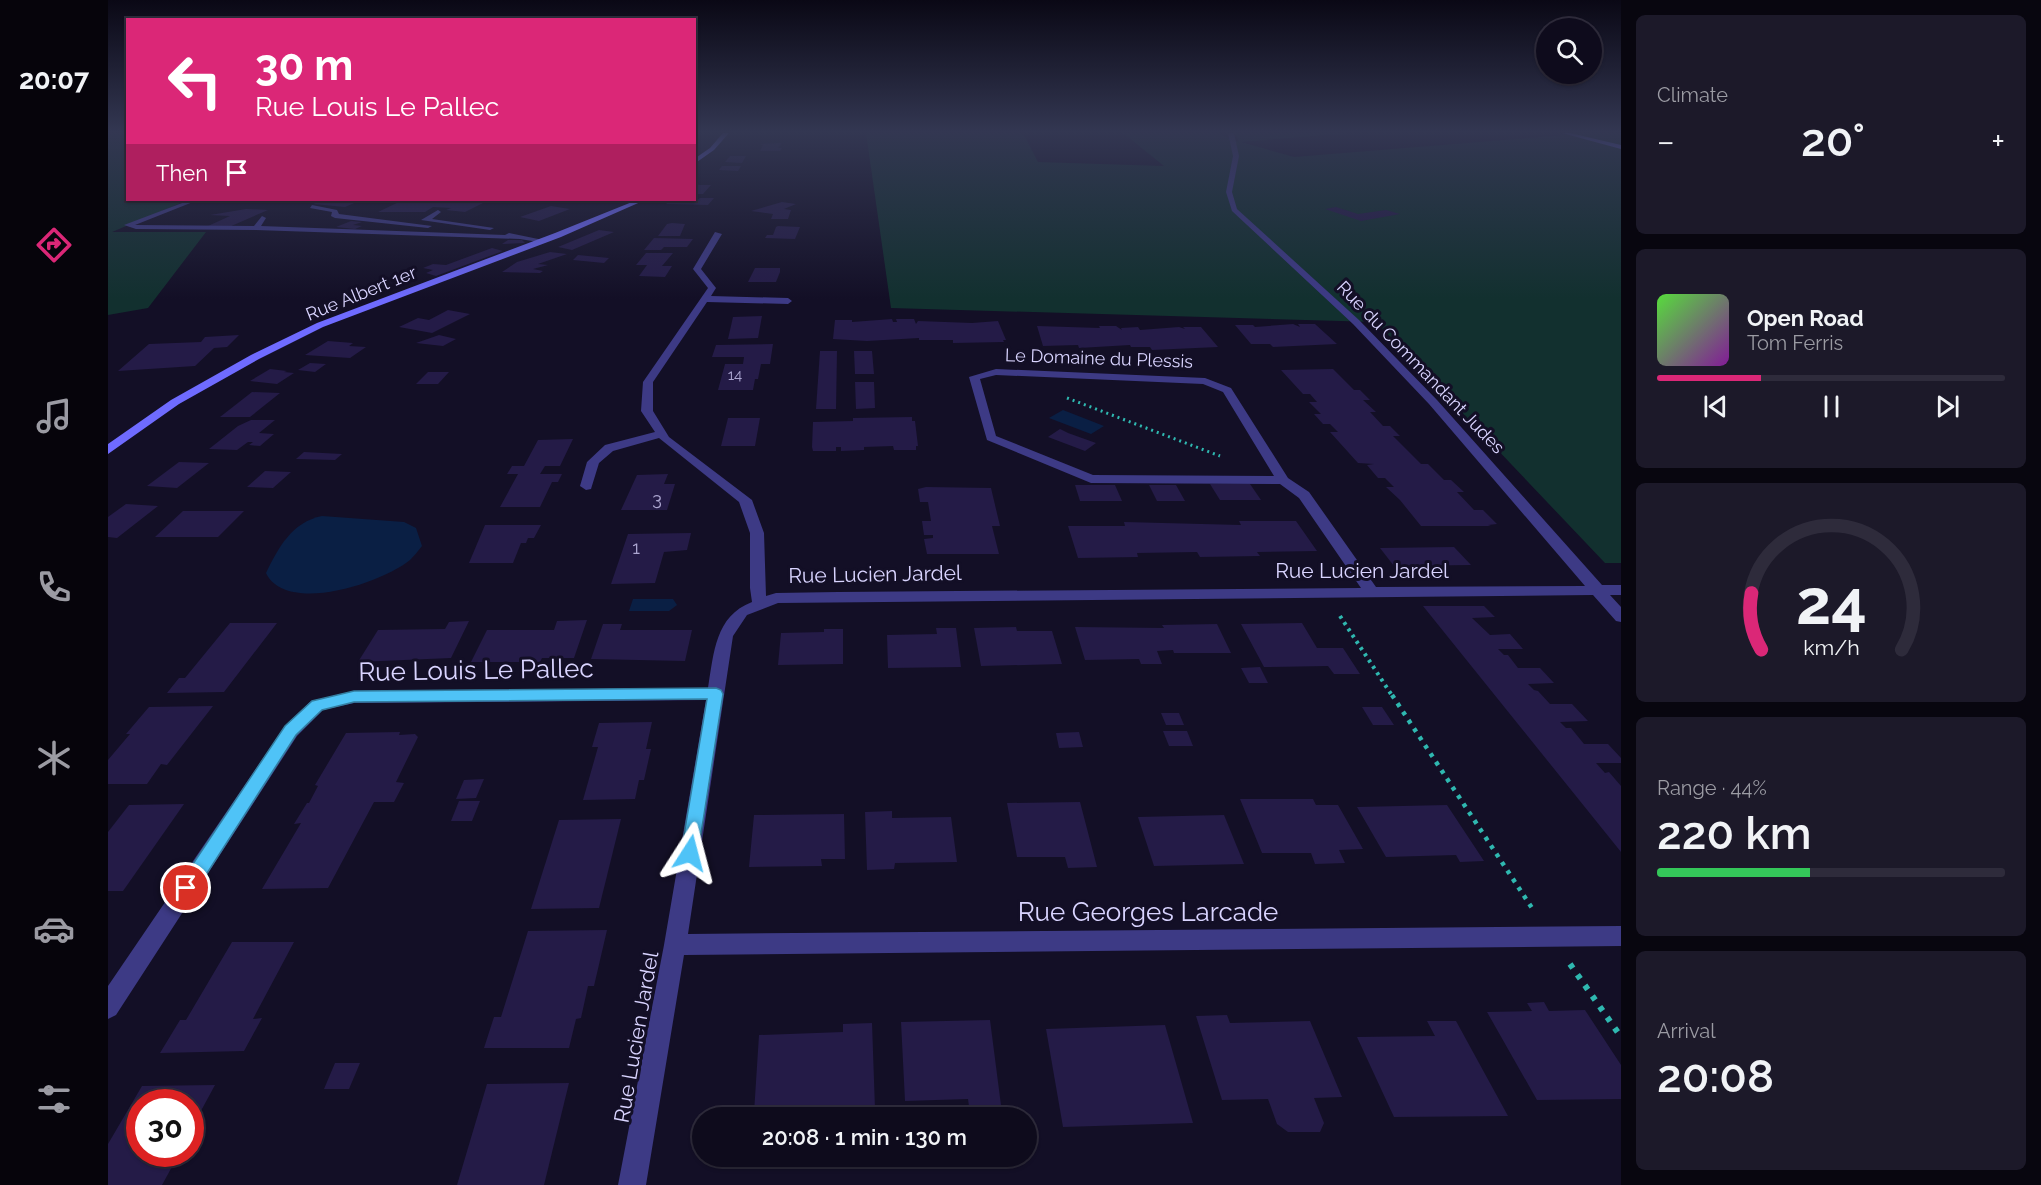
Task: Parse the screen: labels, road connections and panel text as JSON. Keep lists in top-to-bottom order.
{
  "streets": {
    "street": [
      "Rue Albert 1er",
      "Le Domaine du Plessis",
      "Rue du Commandant Judes",
      "Rue Lucien Jardel",
      "Rue Louis Le Pallec",
      "Rue Georges Larcade"
    ]
  },
  "crossings": [
    ["Le Domaine du Plessis", "Rue Lucien Jardel"],
    ["Rue du Commandant Judes", "Rue Lucien Jardel"],
    ["Rue Lucien Jardel", "Rue Louis Le Pallec"],
    ["Rue Lucien Jardel", "Rue Georges Larcade"]
  ],
  "house_numbers": ["14", "3", "1"],
  "page": {
    "tabs": "20:07",
    "tile": [
      "Climate",
      ["Range · 44%", "220 km"],
      ["Arrival", "20:08"]
    ],
    "turn": ["30 m", "Rue Louis Le Pallec"],
    "heat": ["−", "20°", "+"],
    "then": "Then",
    "song": ["Open Road", "Tom Ferris"],
    "limit": "30",
    "trip": "20:08 · 1 min · 130 m",
    "gauge": ["24", "km/h"]
  }
}
